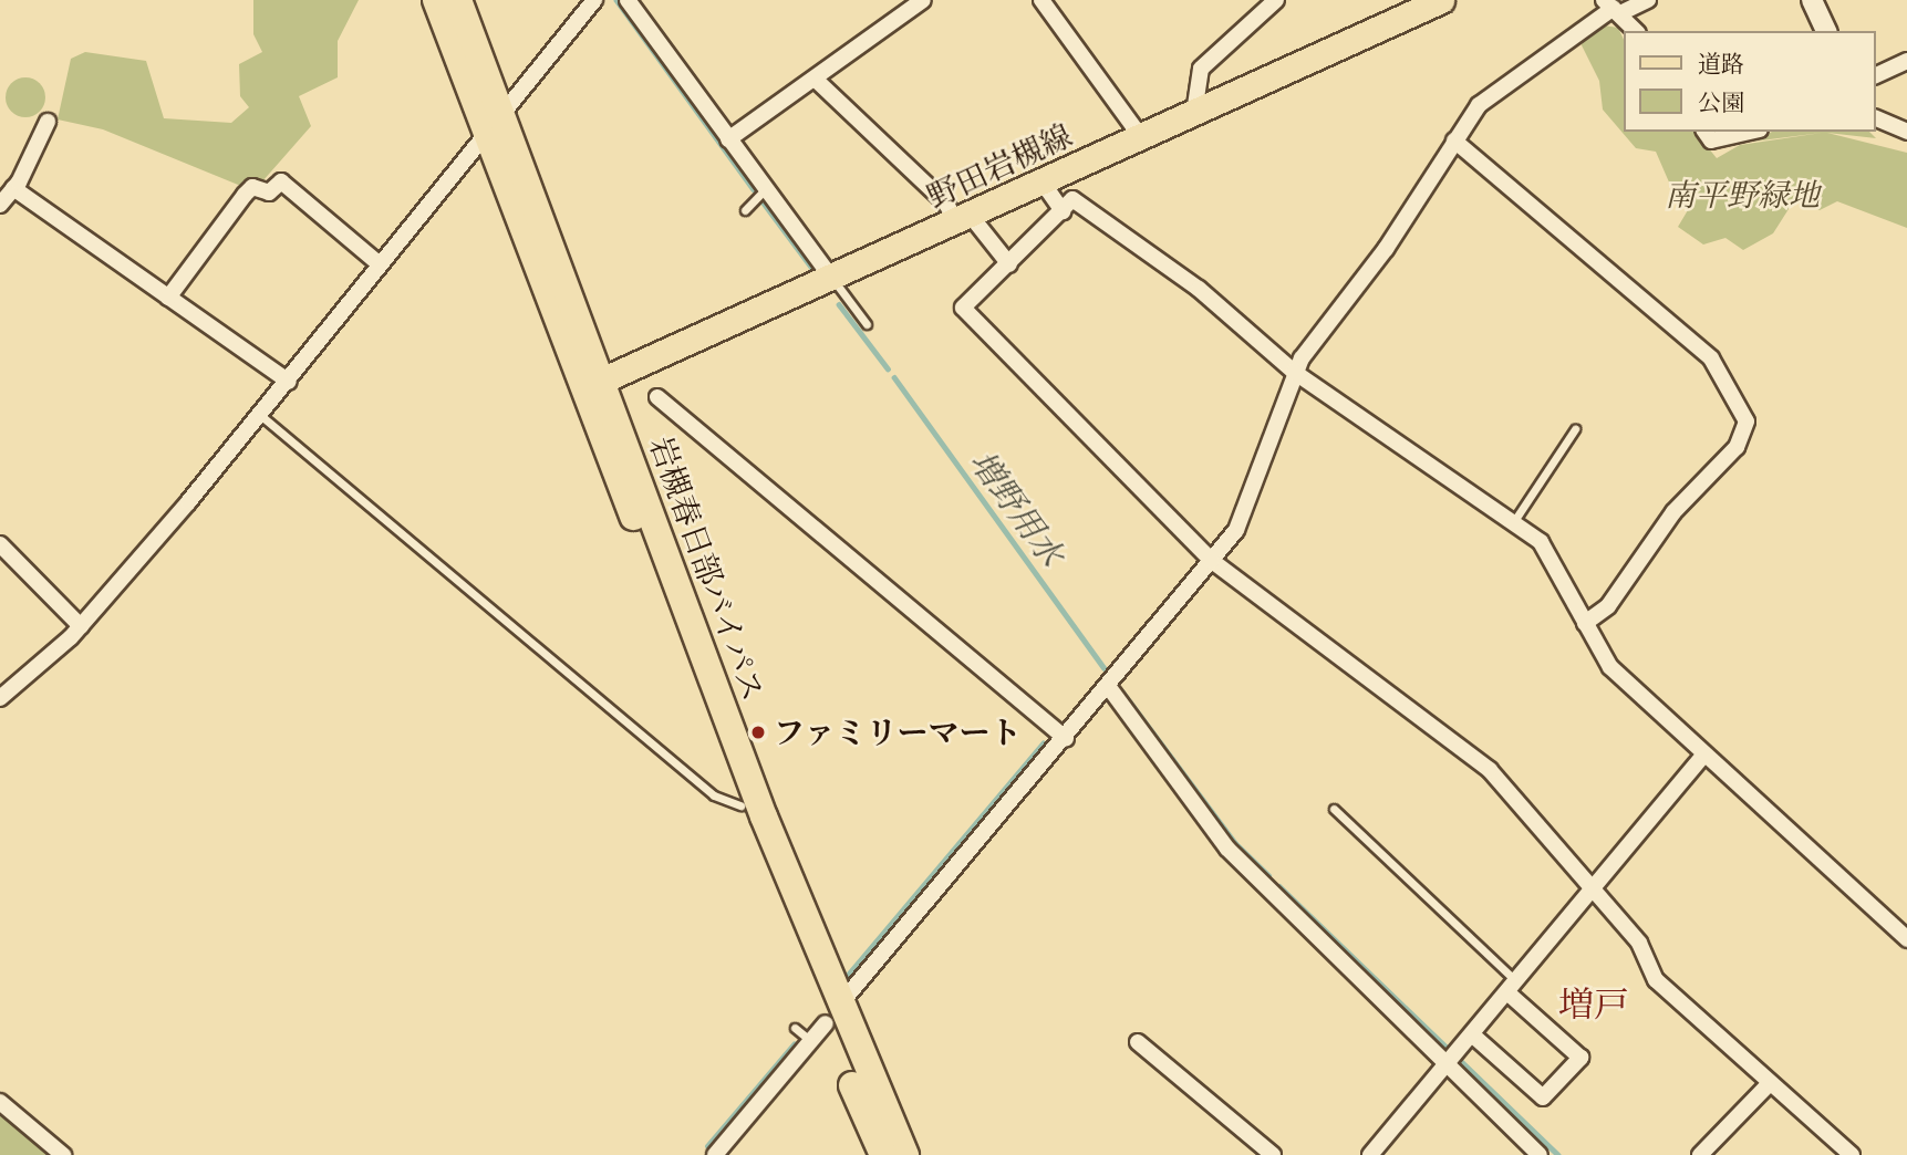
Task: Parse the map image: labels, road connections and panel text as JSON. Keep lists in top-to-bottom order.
{
  "streets": {
    "highway": ["岩槻春日部バイパス"],
    "main road": ["野田岩槻線"]
  },
  "crossings": [
    ["野田岩槻線", "岩槻春日部バイパス"]
  ],
  "districts": ["増戸"],
  "water": ["増野用水"],
  "parks": ["南平野緑地"],
  "places": ["ファミリーマート"],
  "legend": ["道路", "公園"]
}
